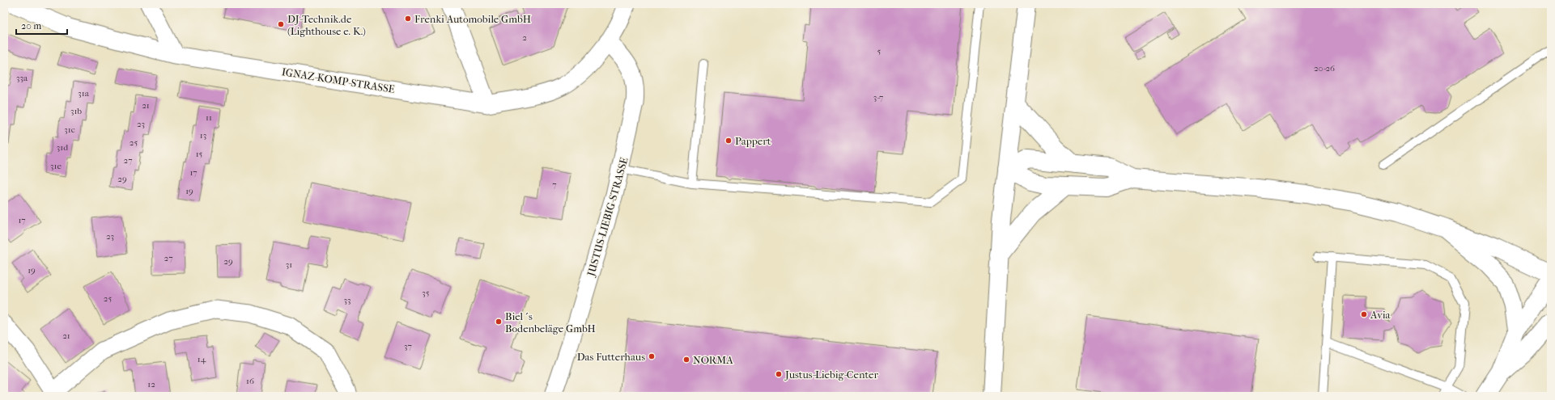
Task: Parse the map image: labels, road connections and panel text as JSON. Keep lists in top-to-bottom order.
{
  "streets": {
    "street": ["IGNAZ-KOMP-STRASSE", "JUSTUS-LIEBIG-STRASSE"]
  },
  "crossings": [
    ["IGNAZ-KOMP-STRASSE", "JUSTUS-LIEBIG-STRASSE"]
  ],
  "places": [
    "Frenki Automobile GmbH",
    "DJ-Technik.de (Lighthouse e. K.)",
    "Pappert",
    "Avia",
    "Biel´s Bodenbeläge GmbH",
    "Das Futterhaus",
    "NORMA",
    "Justus-Liebig-Center"
  ],
  "house_numbers": [
    "2",
    "5",
    "20-26",
    "33a",
    "31a",
    "3-7",
    "21",
    "31b",
    "11",
    "23",
    "31c",
    "13",
    "25",
    "31d",
    "15",
    "27",
    "31e",
    "17",
    "29",
    "7",
    "19",
    "17",
    "23",
    "27",
    "29",
    "31",
    "19",
    "35",
    "25",
    "33",
    "21",
    "37",
    "14",
    "16",
    "12"
  ],
  "scale_bar": "20 m"
}
